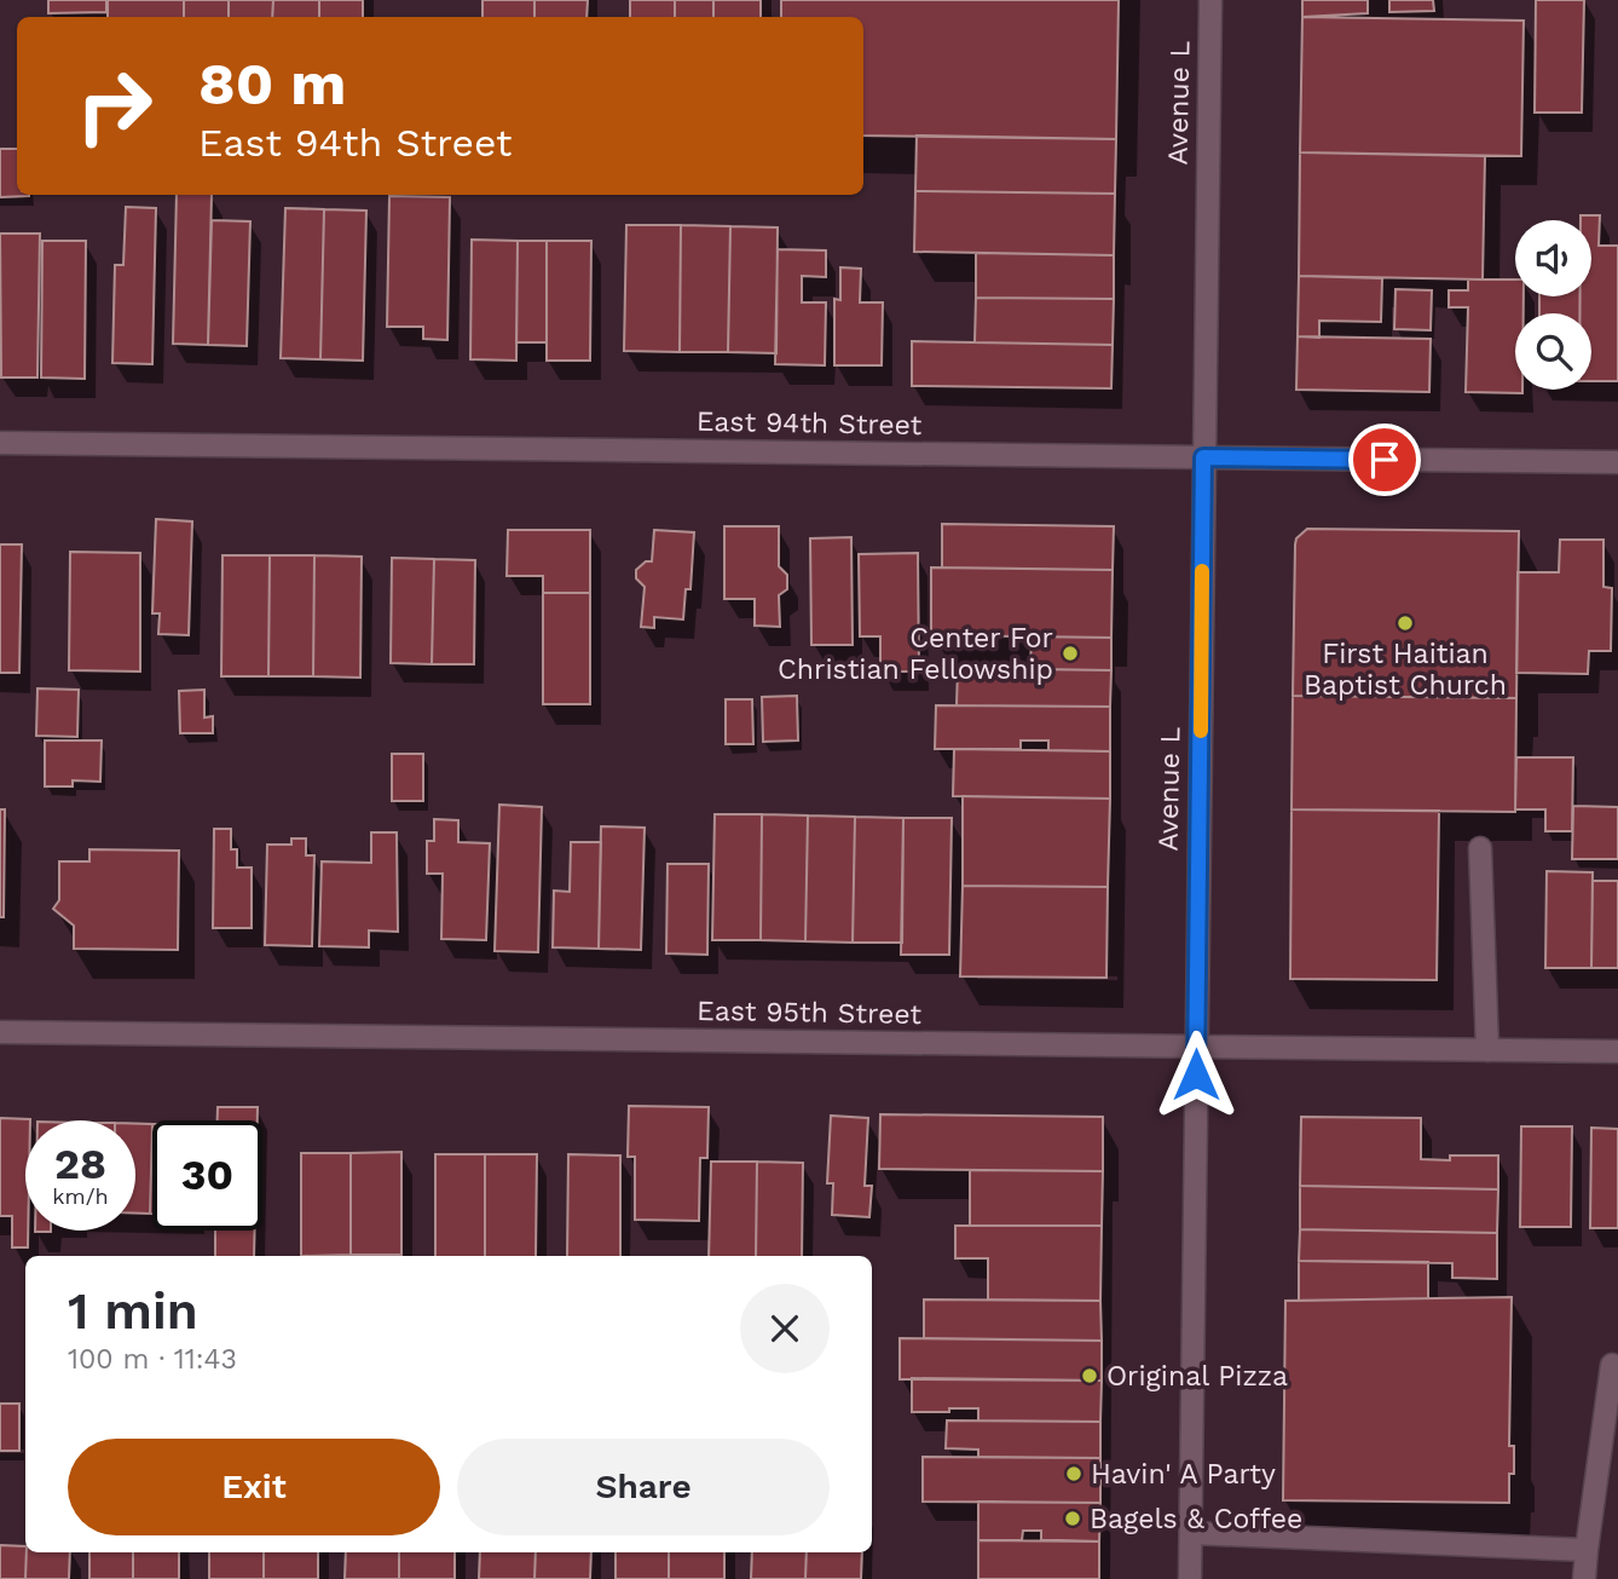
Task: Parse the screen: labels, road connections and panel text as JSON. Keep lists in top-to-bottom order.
{
  "streets": {
    "street": ["Avenue L", "East 94th Street", "East 95th Street"]
  },
  "crossings": [
    ["Avenue L", "East 94th Street"],
    ["Avenue L", "East 95th Street"]
  ],
  "places": [
    "First Haitian Baptist Church",
    "Center For Christian Fellowship",
    "Original Pizza",
    "Havin' A Party",
    "Bagels & Coffee"
  ],
  "page": {
    "turn": ["80 m", "East 94th Street"],
    "speed": "28 km/h",
    "limit": "30",
    "heading": ["1 min", "100 m · 11:43"],
    "buttons": ["Exit", "Share"]
  }
}
